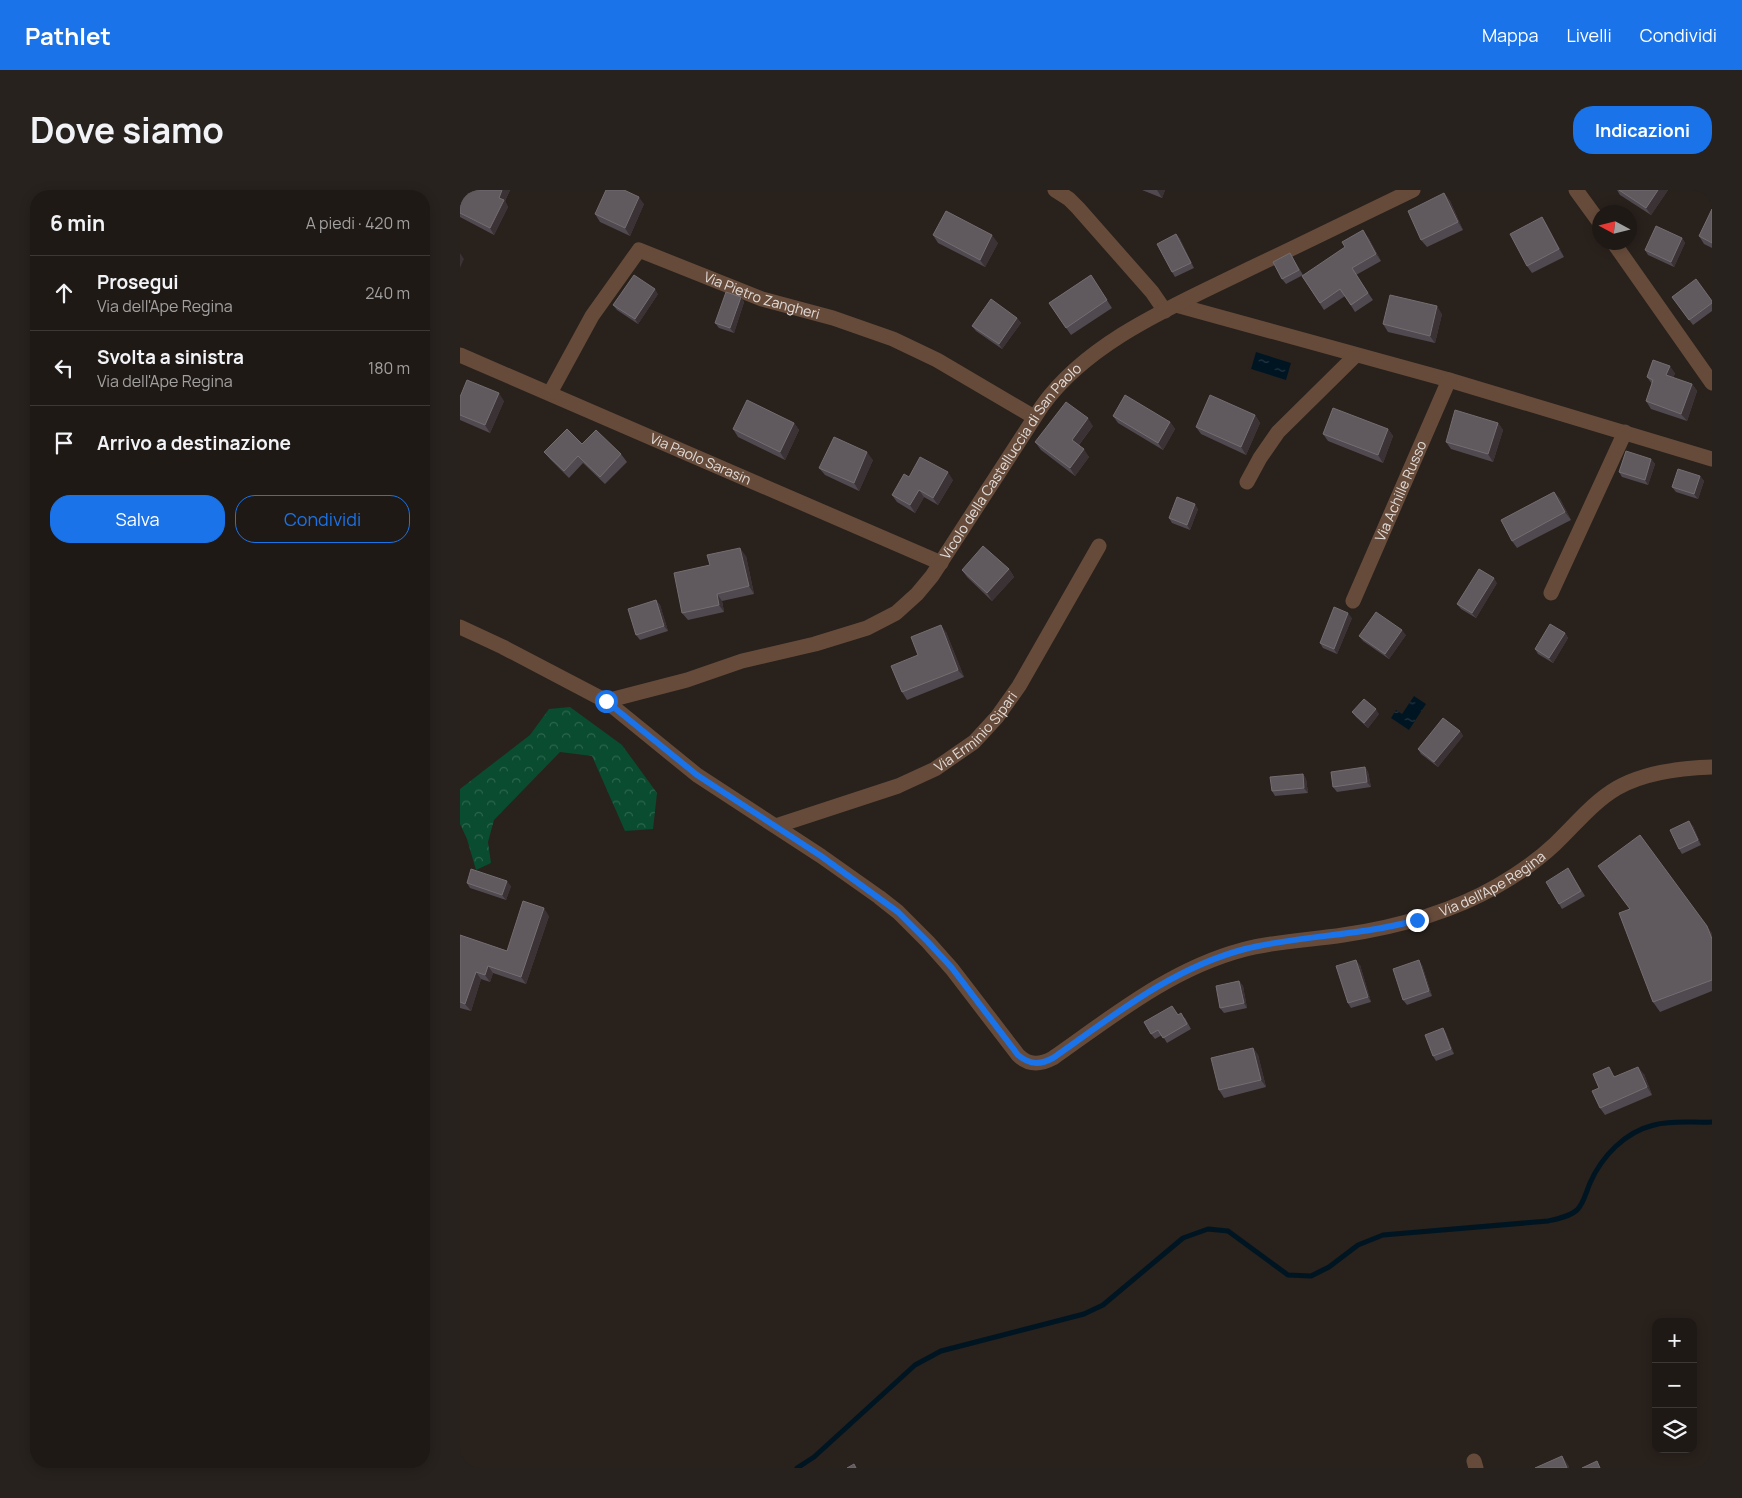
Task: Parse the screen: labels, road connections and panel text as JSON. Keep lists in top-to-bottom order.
{
  "streets": {
    "street": [
      "Via Pietro Zangheri",
      "Via Paolo Sarasin",
      "Vicolo della Castelluccia di San Paolo",
      "Via Achille Russo",
      "Via Erminio Sipari",
      "Via dell'Ape Regina"
    ]
  },
  "crossings": [
    ["Via Pietro Zangheri", "Via Paolo Sarasin"],
    ["Via Pietro Zangheri", "Vicolo della Castelluccia di San Paolo"],
    ["Via Paolo Sarasin", "Vicolo della Castelluccia di San Paolo"],
    ["Vicolo della Castelluccia di San Paolo", "Via dell'Ape Regina"],
    ["Via Erminio Sipari", "Via dell'Ape Regina"]
  ],
  "north": "left",
  "page": {
    "header": "Pathlet",
    "nav": ["Mappa", "Livelli", "Condividi"],
    "title": "Dove siamo",
    "buttons": [
      "Indicazioni",
      ["Salva", "Condividi"]
    ],
    "heading": ["6 min", "A piedi · 420 m"],
    "list": [
      ["Prosegui", "Via dell'Ape Regina", "240 m"],
      ["Svolta a sinistra", "Via dell'Ape Regina", "180 m"],
      "Arrivo a destinazione"
    ],
    "map_buttons": ["+", "−"]
  }
}
